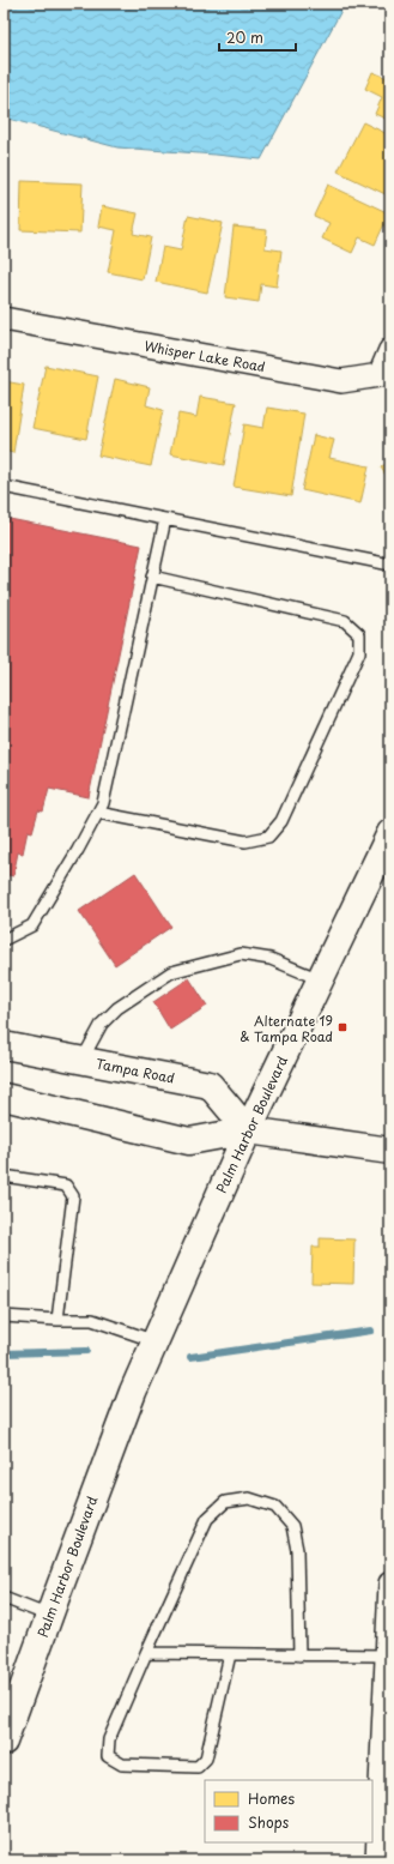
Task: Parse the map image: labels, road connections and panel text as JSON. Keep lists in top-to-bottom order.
{
  "streets": {
    "main road": ["Tampa Road", "Palm Harbor Boulevard"],
    "street": ["Whisper Lake Road"]
  },
  "crossings": [
    ["Tampa Road", "Palm Harbor Boulevard"]
  ],
  "places": {
    "transit": ["Alternate 19 & Tampa Road"]
  },
  "legend": ["Homes", "Shops"],
  "scale_bar": "20 m"
}
